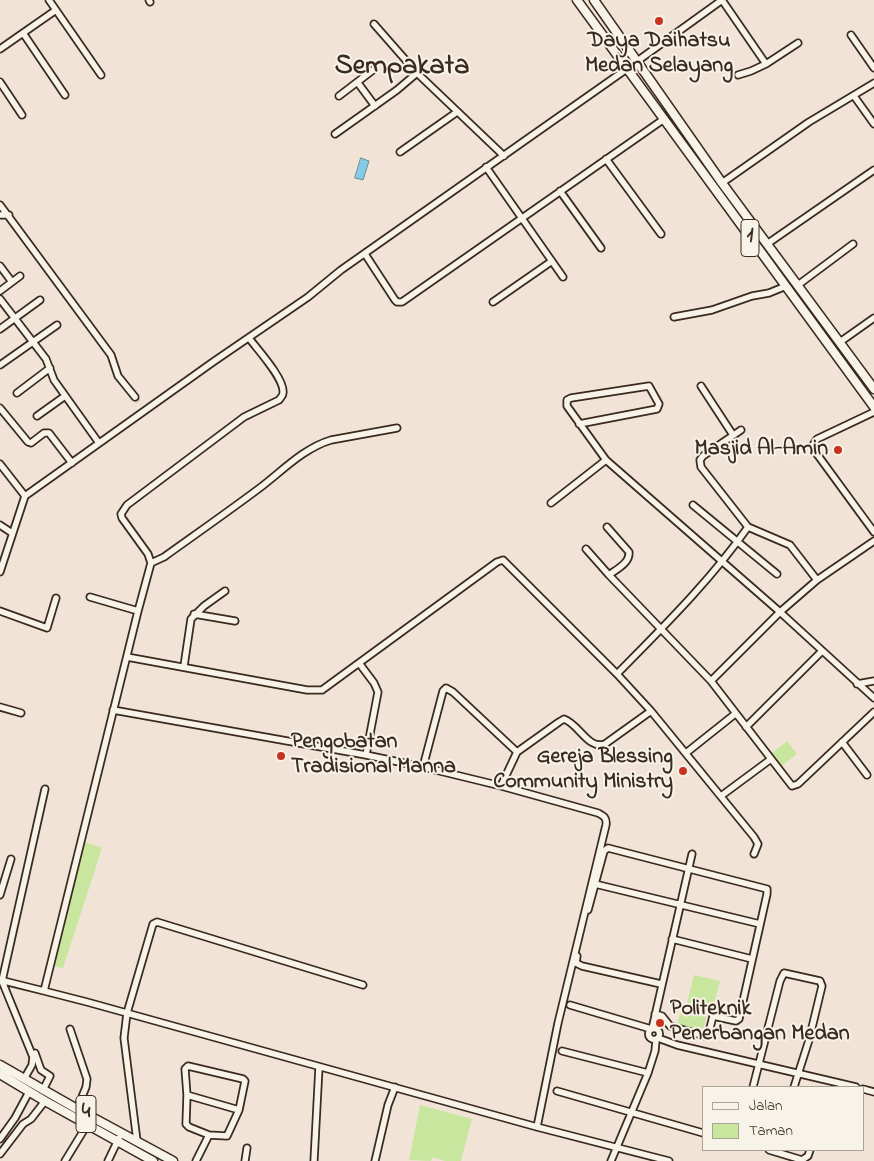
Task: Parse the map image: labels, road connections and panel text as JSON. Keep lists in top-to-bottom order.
{
  "streets": {
    "highway": ["1", "4"]
  },
  "districts": ["Sempakata"],
  "places": [
    "Daya Daihatsu Medan Selayang",
    "Masjid Al-Amin",
    "Pengobatan Tradisional Manna",
    "Gereja Blessing Community Ministry",
    "Politeknik Penerbangan Medan"
  ],
  "legend": ["Jalan", "Taman"]
}
